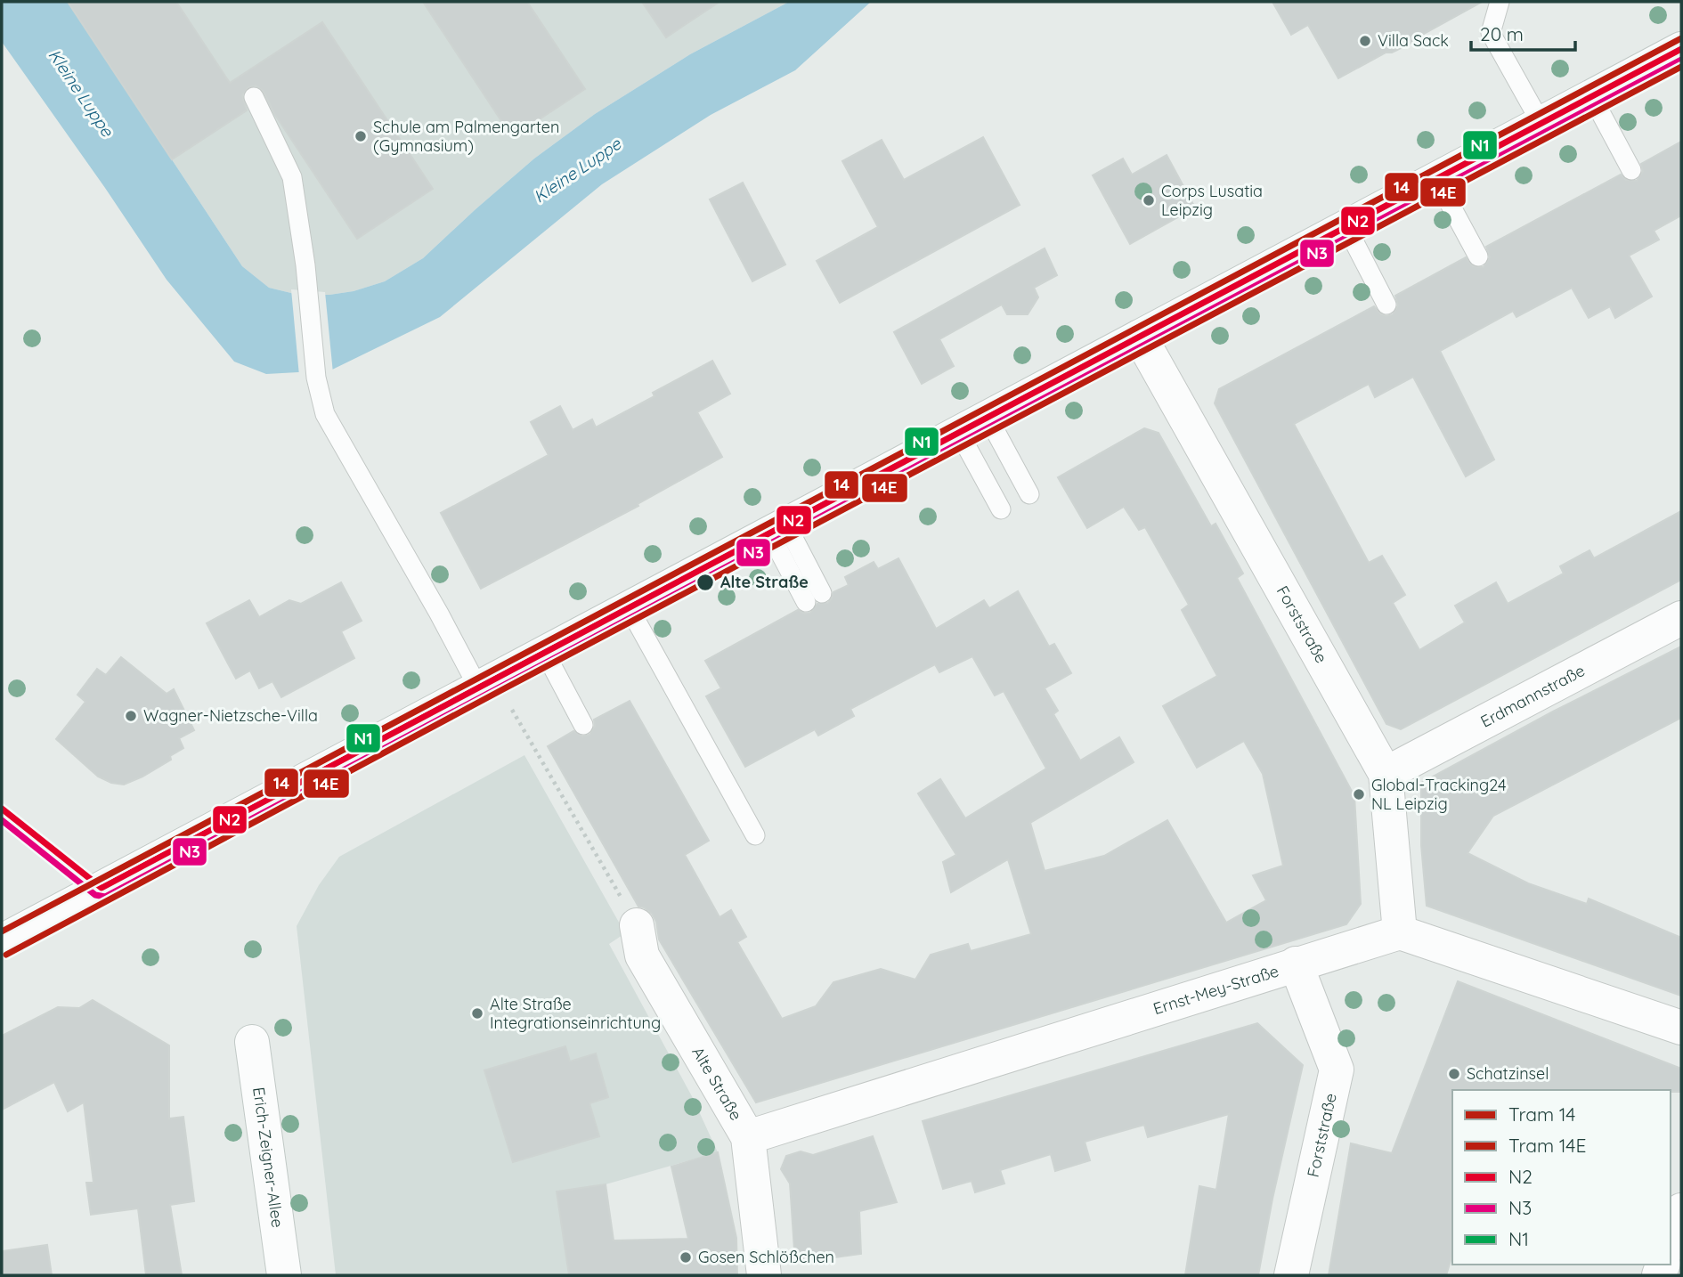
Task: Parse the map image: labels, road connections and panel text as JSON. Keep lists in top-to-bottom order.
{
  "streets": {
    "street": [
      "Forststraße",
      "Erdmannstraße",
      "Ernst-Mey-Straße",
      "Alte Straße",
      "Erich-Zeigner-Allee"
    ]
  },
  "crossings": [
    ["Forststraße", "Erdmannstraße"],
    ["Forststraße", "Ernst-Mey-Straße"],
    ["Ernst-Mey-Straße", "Alte Straße"]
  ],
  "water": ["Kleine Luppe"],
  "places": [
    "Villa Sack",
    "Schule am Palmengarten (Gymnasium)",
    "Corps Lusatia Leipzig",
    "Alte Straße",
    "Wagner-Nietzsche-Villa",
    "Global-Tracking24 NL Leipzig",
    "Alte Straße Integrationseinrichtung",
    "Schatzinsel",
    "Gosen Schlößchen"
  ],
  "lines": [
    "tram line 14",
    "transit line N1",
    "transit line N2",
    "transit line N3",
    "tram line 14E"
  ],
  "legend": [
    "Tram 14",
    "Tram 14E",
    "N2",
    "N3",
    "N1"
  ],
  "scale_bar": "20 m"
}
